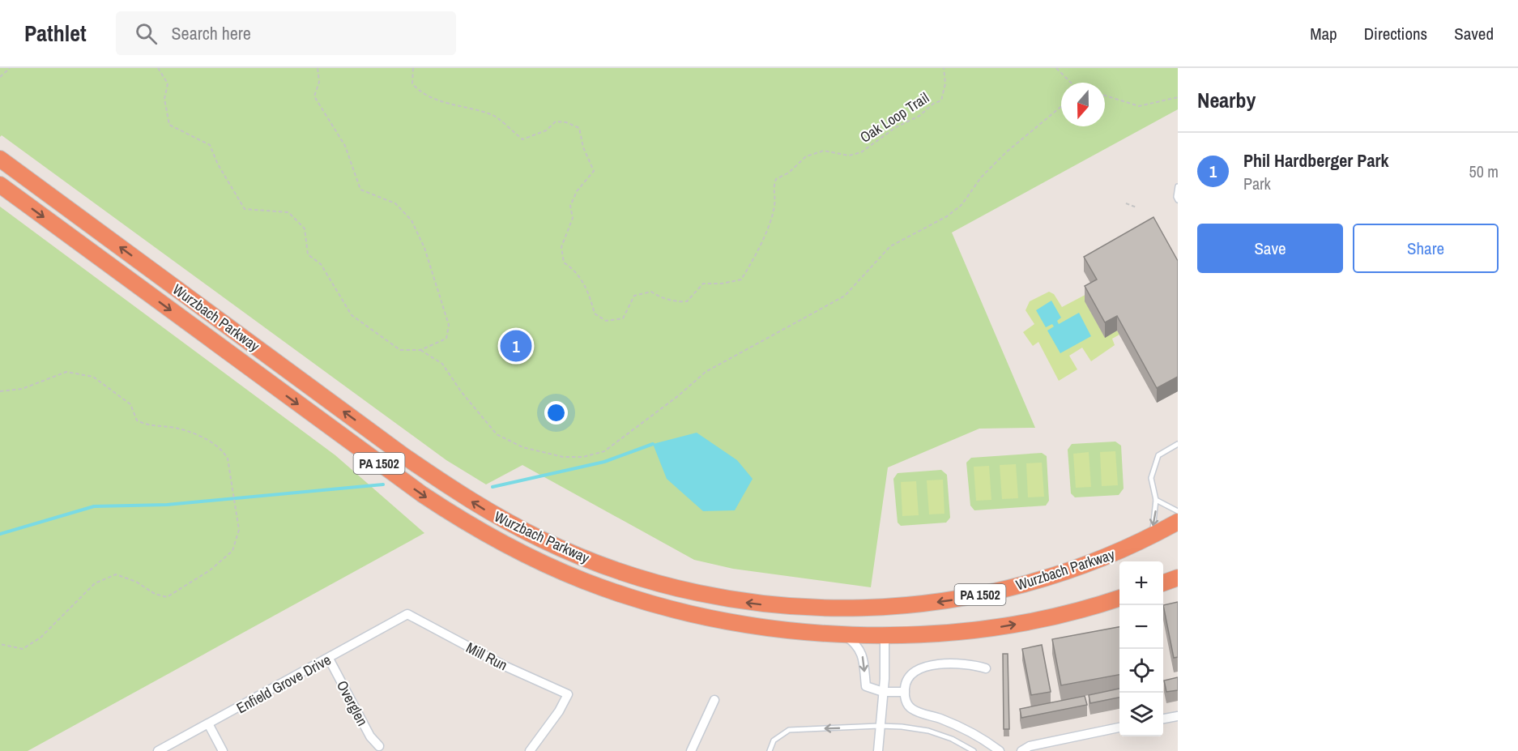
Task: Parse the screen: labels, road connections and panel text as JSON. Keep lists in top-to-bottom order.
{
  "streets": {
    "highway": ["Wurzbach Parkway", "PA 1502"],
    "street": ["Mill Run", "Enfield Grove Drive", "Overglen"],
    "path": ["Oak Loop Trail"]
  },
  "crossings": [
    ["Mill Run", "Enfield Grove Drive"],
    ["Enfield Grove Drive", "Overglen"]
  ],
  "north": "bottom",
  "page": {
    "header": "Pathlet",
    "search": "Search here",
    "nav": ["Map", "Directions", "Saved"],
    "heading": "Nearby",
    "list": [
      {
        "mark": "1",
        "name": "Phil Hardberger Park",
        "note": "Park",
        "value": "50 m"
      }
    ],
    "buttons": ["Save", "Share"],
    "pins": "1",
    "map_buttons": ["+", "−"]
  }
}
